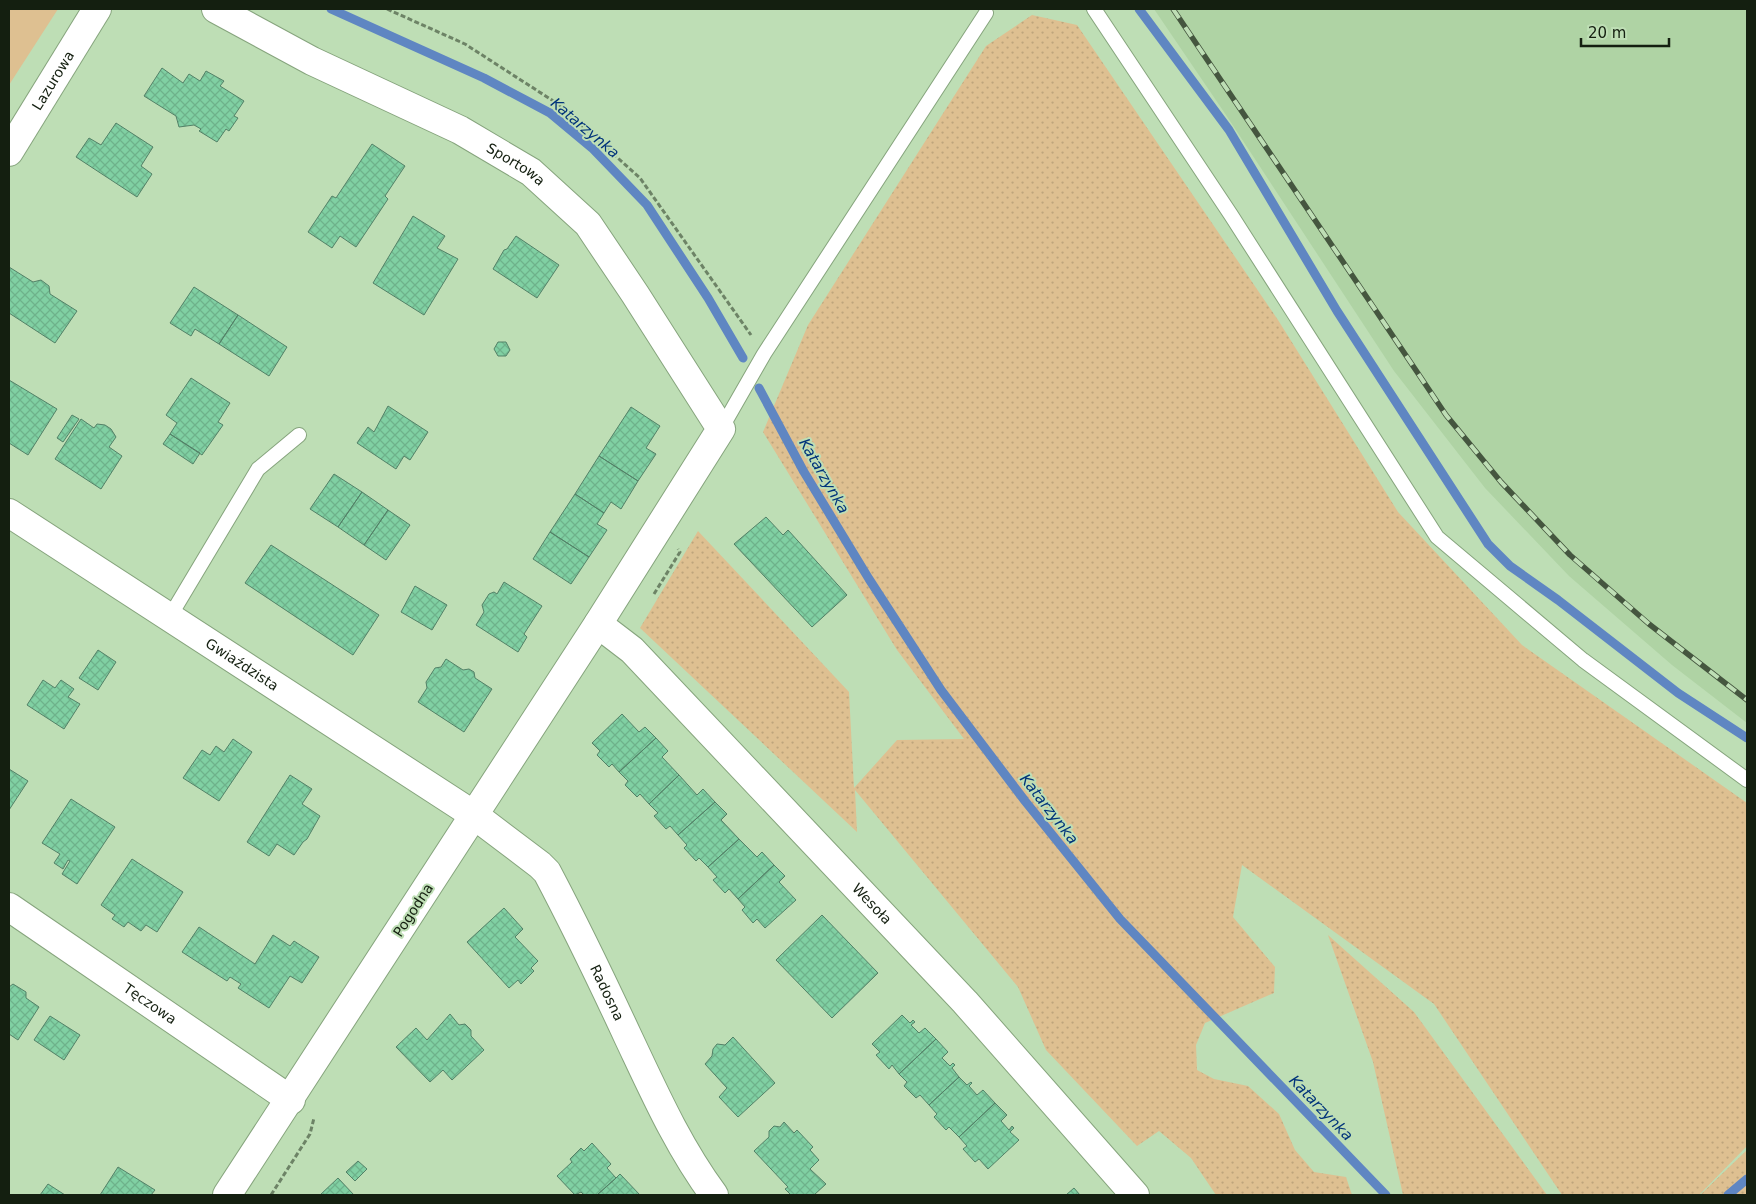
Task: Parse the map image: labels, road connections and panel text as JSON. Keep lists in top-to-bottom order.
{
  "streets": {
    "street": [
      "Lazurowa",
      "Sportowa",
      "Gwiaździsta",
      "Wesoła",
      "Pogodna",
      "Radosna",
      "Tęczowa"
    ]
  },
  "crossings": [
    ["Sportowa", "Pogodna"],
    ["Gwiaździsta", "Pogodna"],
    ["Gwiaździsta", "Radosna"],
    ["Wesoła", "Pogodna"],
    ["Pogodna", "Radosna"],
    ["Pogodna", "Tęczowa"]
  ],
  "water": ["Katarzynka"],
  "scale_bar": "20 m"
}
